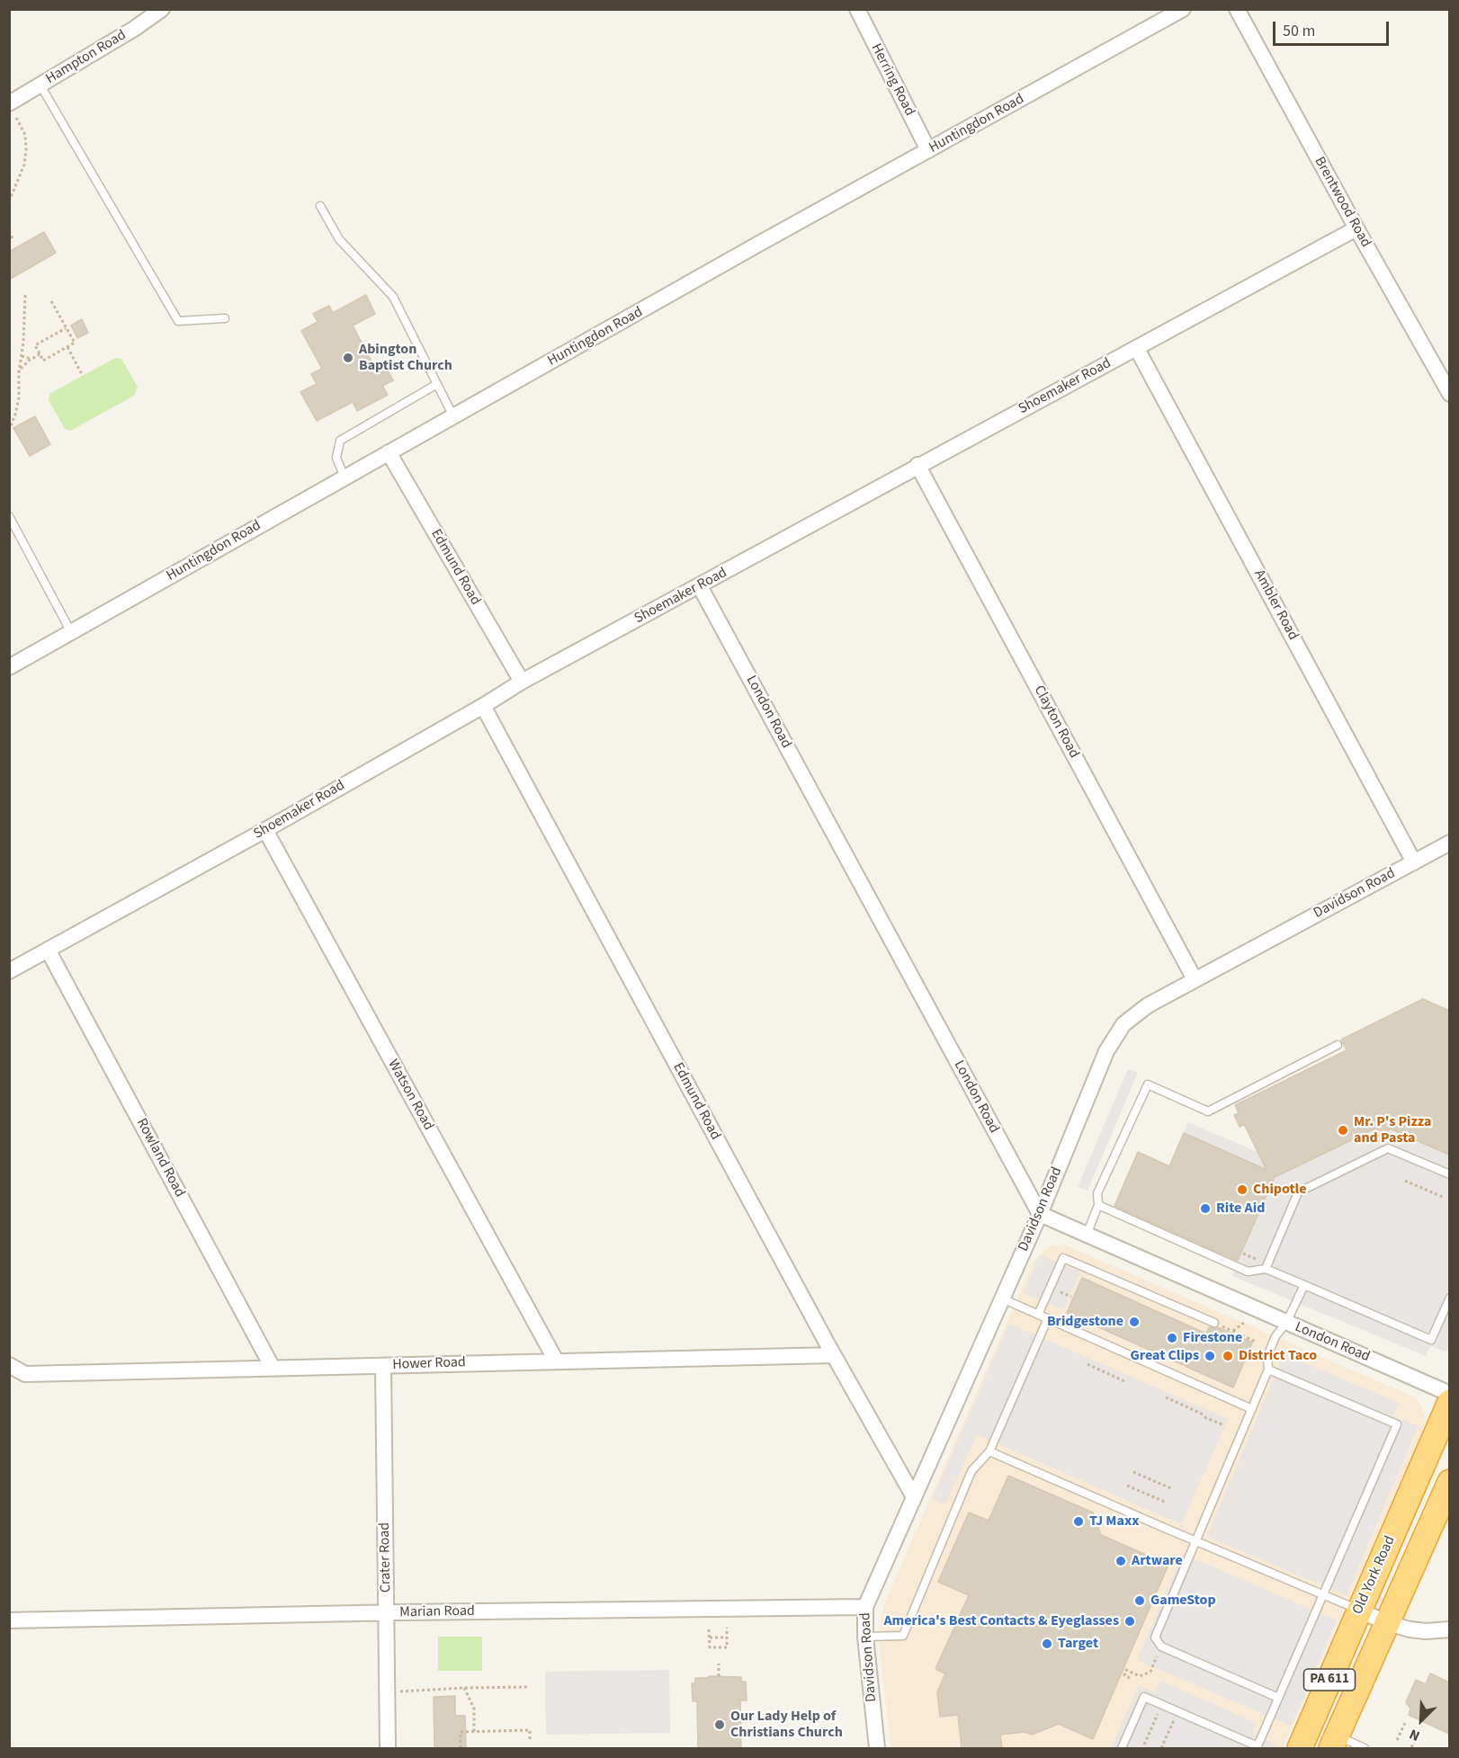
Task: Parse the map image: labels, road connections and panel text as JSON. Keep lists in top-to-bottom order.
{
  "streets": {
    "highway": ["Old York Road", "PA 611"],
    "street": [
      "Hampton Road",
      "Herring Road",
      "Huntingdon Road",
      "Brentwood Road",
      "Shoemaker Road",
      "Edmund Road",
      "Ambler Road",
      "London Road",
      "Clayton Road",
      "Davidson Road",
      "Watson Road",
      "Rowland Road",
      "Hower Road",
      "Crater Road",
      "Marian Road"
    ]
  },
  "crossings": [
    ["Herring Road", "Huntingdon Road"],
    ["Huntingdon Road", "Edmund Road"],
    ["Brentwood Road", "Shoemaker Road"],
    ["Shoemaker Road", "Edmund Road"],
    ["Shoemaker Road", "Ambler Road"],
    ["Shoemaker Road", "London Road"],
    ["Shoemaker Road", "Clayton Road"],
    ["Shoemaker Road", "Watson Road"],
    ["Shoemaker Road", "Rowland Road"],
    ["Edmund Road", "Davidson Road"],
    ["Edmund Road", "Hower Road"],
    ["Ambler Road", "Davidson Road"],
    ["London Road", "Davidson Road"],
    ["Clayton Road", "Davidson Road"],
    ["Davidson Road", "Marian Road"],
    ["Watson Road", "Hower Road"],
    ["Rowland Road", "Hower Road"],
    ["Hower Road", "Crater Road"],
    ["Crater Road", "Marian Road"]
  ],
  "places": [
    "Abington Baptist Church",
    "Mr. P's Pizza and Pasta",
    "Chipotle",
    "Rite Aid",
    "Bridgestone",
    "Firestone",
    "Great Clips",
    "District Taco",
    "TJ Maxx",
    "Artware",
    "GameStop",
    "America's Best Contacts & Eyeglasses",
    "Target",
    "Our Lady Help of Christians Church"
  ],
  "scale_bar": "50 m",
  "north": "bottom left"
}
